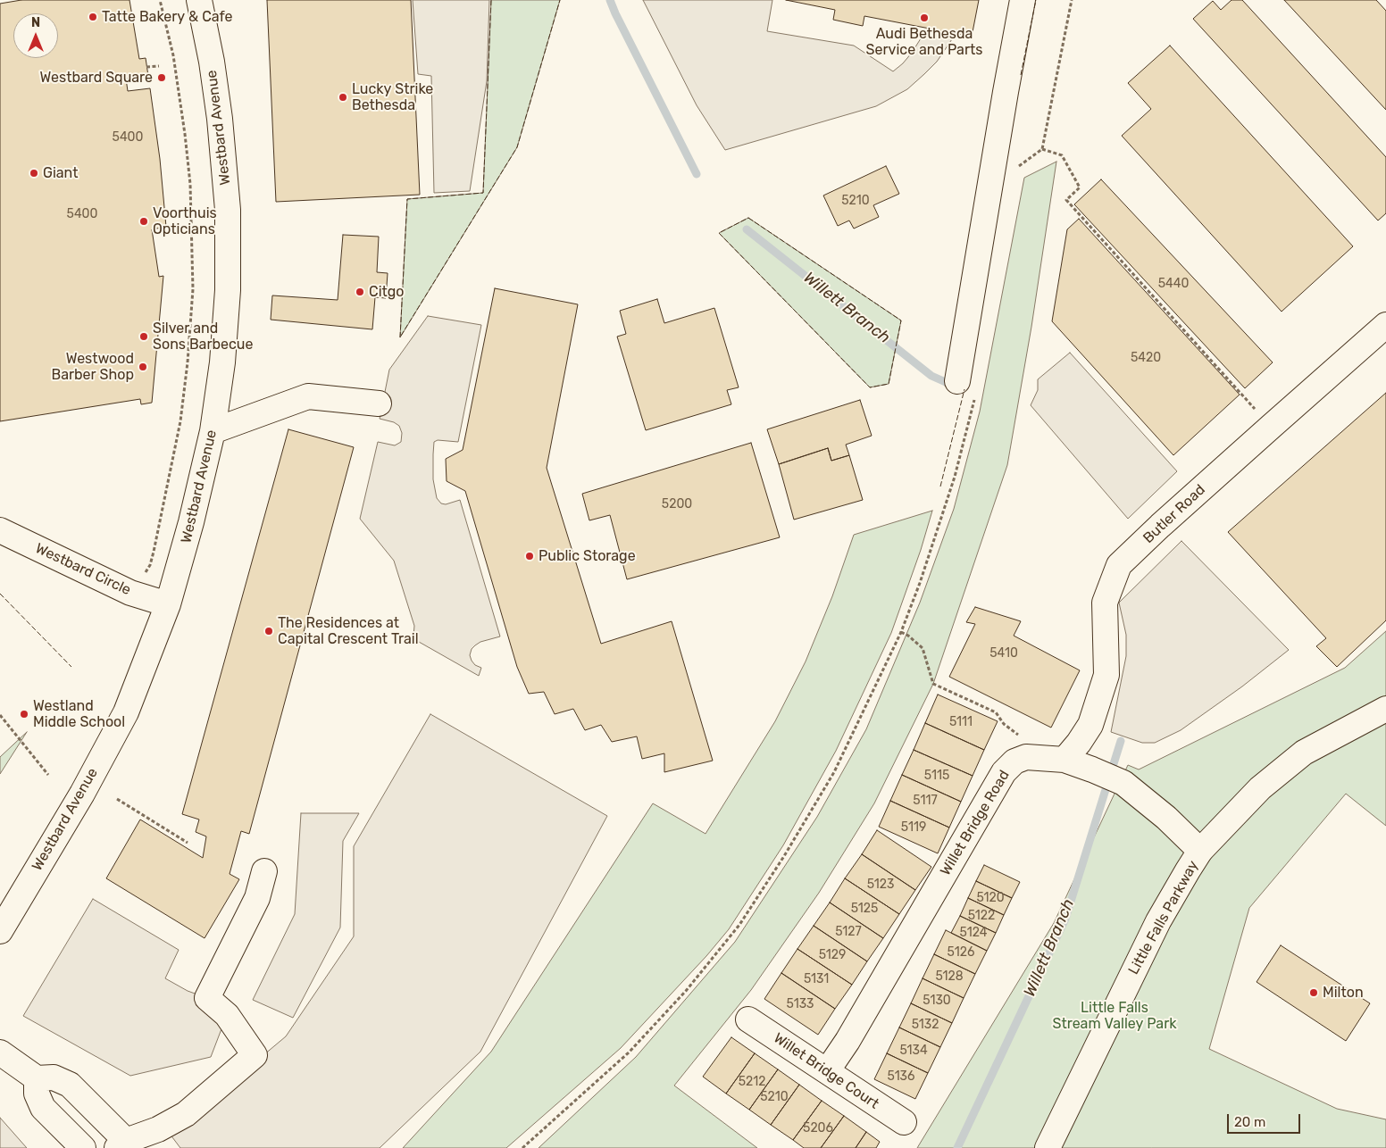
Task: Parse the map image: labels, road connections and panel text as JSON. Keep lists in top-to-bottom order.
{
  "streets": {
    "street": [
      "Westbard Avenue",
      "Butler Road",
      "Westbard Circle",
      "Willet Bridge Road",
      "Little Falls Parkway",
      "Willet Bridge Court"
    ]
  },
  "crossings": [
    ["Westbard Avenue", "Westbard Circle"],
    ["Butler Road", "Willet Bridge Road"],
    ["Willet Bridge Road", "Little Falls Parkway"],
    ["Willet Bridge Road", "Willet Bridge Court"]
  ],
  "water": ["Willett Branch"],
  "parks": ["Little Falls Stream Valley Park"],
  "places": [
    "Tatte Bakery & Cafe",
    "Audi Bethesda Service and Parts",
    "Westbard Square",
    "Lucky Strike Bethesda",
    "Giant",
    "Voorthuis Opticians",
    "Citgo",
    "Silver and Sons Barbecue",
    "Westwood Barber Shop",
    "Public Storage",
    "The Residences at Capital Crescent Trail",
    "Westland Middle School",
    "Milton"
  ],
  "house_numbers": [
    "5400",
    "5210",
    "5400",
    "5440",
    "5420",
    "5200",
    "5410",
    "5111",
    "5115",
    "5117",
    "5119",
    "5123",
    "5120",
    "5125",
    "5122",
    "5127",
    "5124",
    "5126",
    "5129",
    "5128",
    "5131",
    "5130",
    "5133",
    "5132",
    "5134",
    "5136",
    "5212",
    "5210",
    "5206"
  ],
  "scale_bar": "20 m",
  "north": "top"
}
